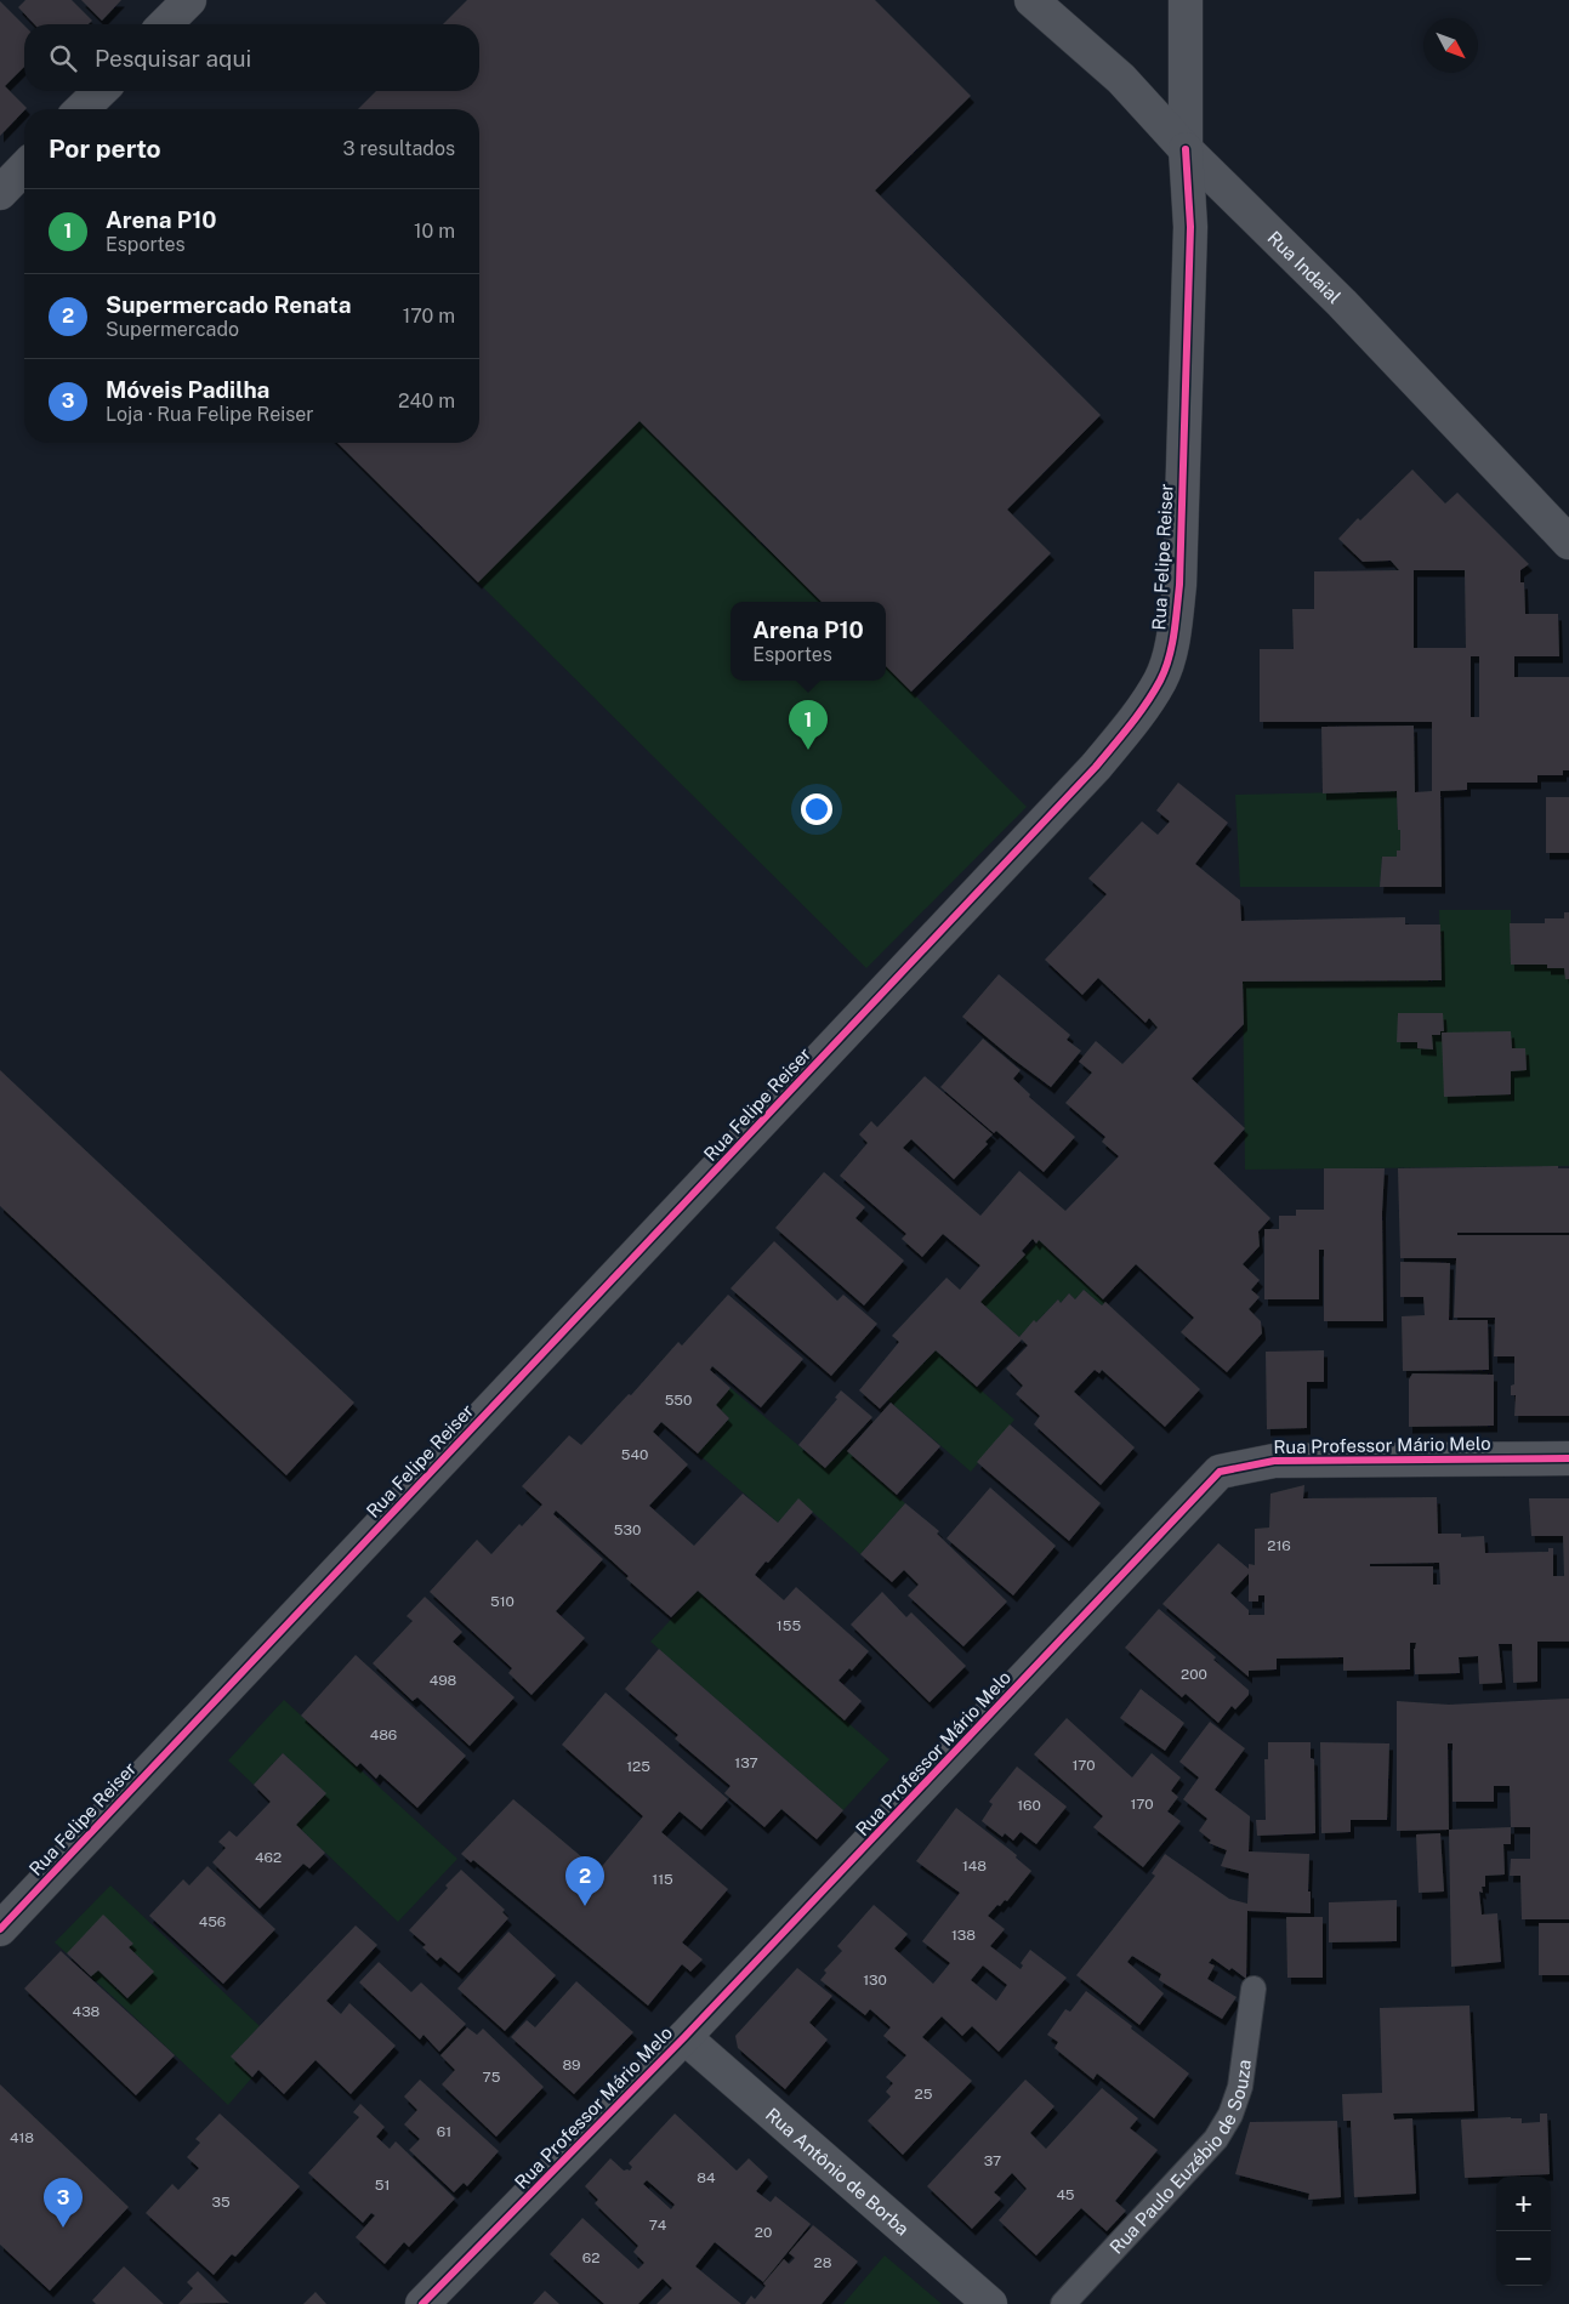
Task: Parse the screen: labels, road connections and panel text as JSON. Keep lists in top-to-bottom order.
{
  "streets": {
    "street": [
      "Rua Indaial",
      "Rua Felipe Reiser",
      "Rua Professor Mário Melo",
      "Rua Antônio de Borba"
    ],
    "lane": ["Rua Paulo Euzébio de Souza"]
  },
  "crossings": [
    ["Rua Indaial", "Rua Felipe Reiser"],
    ["Rua Professor Mário Melo", "Rua Antônio de Borba"]
  ],
  "house_numbers": [
    "550",
    "540",
    "530",
    "216",
    "510",
    "155",
    "200",
    "498",
    "486",
    "137",
    "170",
    "125",
    "170",
    "160",
    "462",
    "148",
    "115",
    "456",
    "138",
    "130",
    "438",
    "89",
    "75",
    "25",
    "61",
    "418",
    "37",
    "84",
    "51",
    "45",
    "35",
    "74",
    "20",
    "62",
    "28"
  ],
  "north": "bottom right",
  "page": {
    "search": "Pesquisar aqui",
    "heading": ["Por perto", "3 resultados"],
    "list": [
      {
        "mark": "1",
        "name": "Arena P10",
        "note": "Esportes",
        "value": "10 m"
      },
      {
        "mark": "2",
        "name": "Supermercado Renata",
        "note": "Supermercado",
        "value": "170 m"
      },
      {
        "mark": "3",
        "name": "Móveis Padilha",
        "note": "Loja · Rua Felipe Reiser",
        "value": "240 m"
      }
    ],
    "popup": ["Arena P10", "Esportes"],
    "pins": ["1", "2", "3"],
    "map_buttons": ["+", "−"]
  }
}
